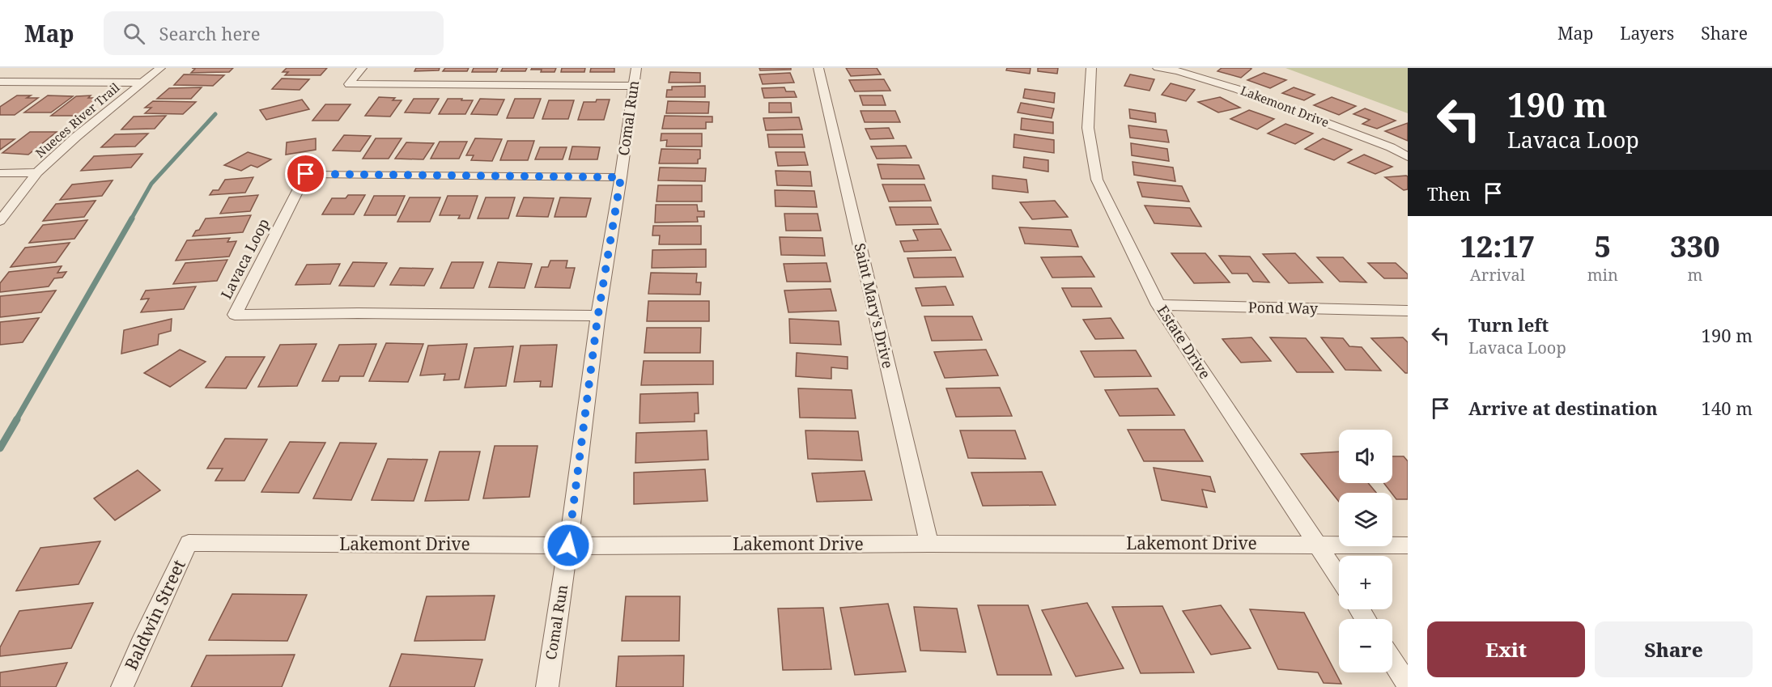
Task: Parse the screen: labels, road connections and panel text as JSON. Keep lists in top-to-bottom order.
{
  "streets": {
    "street": [
      "Lakemont Drive",
      "Comal Run",
      "Nueces River Trail",
      "Lavaca Loop",
      "Saint Mary's Drive",
      "Pond Way",
      "Estate Drive",
      "Baldwin Street"
    ]
  },
  "crossings": [
    ["Lakemont Drive", "Comal Run"],
    ["Lakemont Drive", "Saint Mary's Drive"],
    ["Lakemont Drive", "Estate Drive"],
    ["Lakemont Drive", "Baldwin Street"],
    ["Comal Run", "Lavaca Loop"],
    ["Pond Way", "Estate Drive"]
  ],
  "page": {
    "header": "Map",
    "search": "Search here",
    "nav": ["Map", "Layers", "Share"],
    "turn": ["190 m", "Lavaca Loop"],
    "then": "Then",
    "eta": [
      "12:17",
      "Arrival",
      "5",
      "min",
      "330",
      "m"
    ],
    "list": [
      {
        "name": "Turn left",
        "note": "Lavaca Loop",
        "value": "190 m"
      },
      {
        "name": "Arrive at destination",
        "value": "140 m"
      }
    ],
    "map_buttons": ["+", "−"],
    "buttons": ["Exit", "Share"]
  }
}
